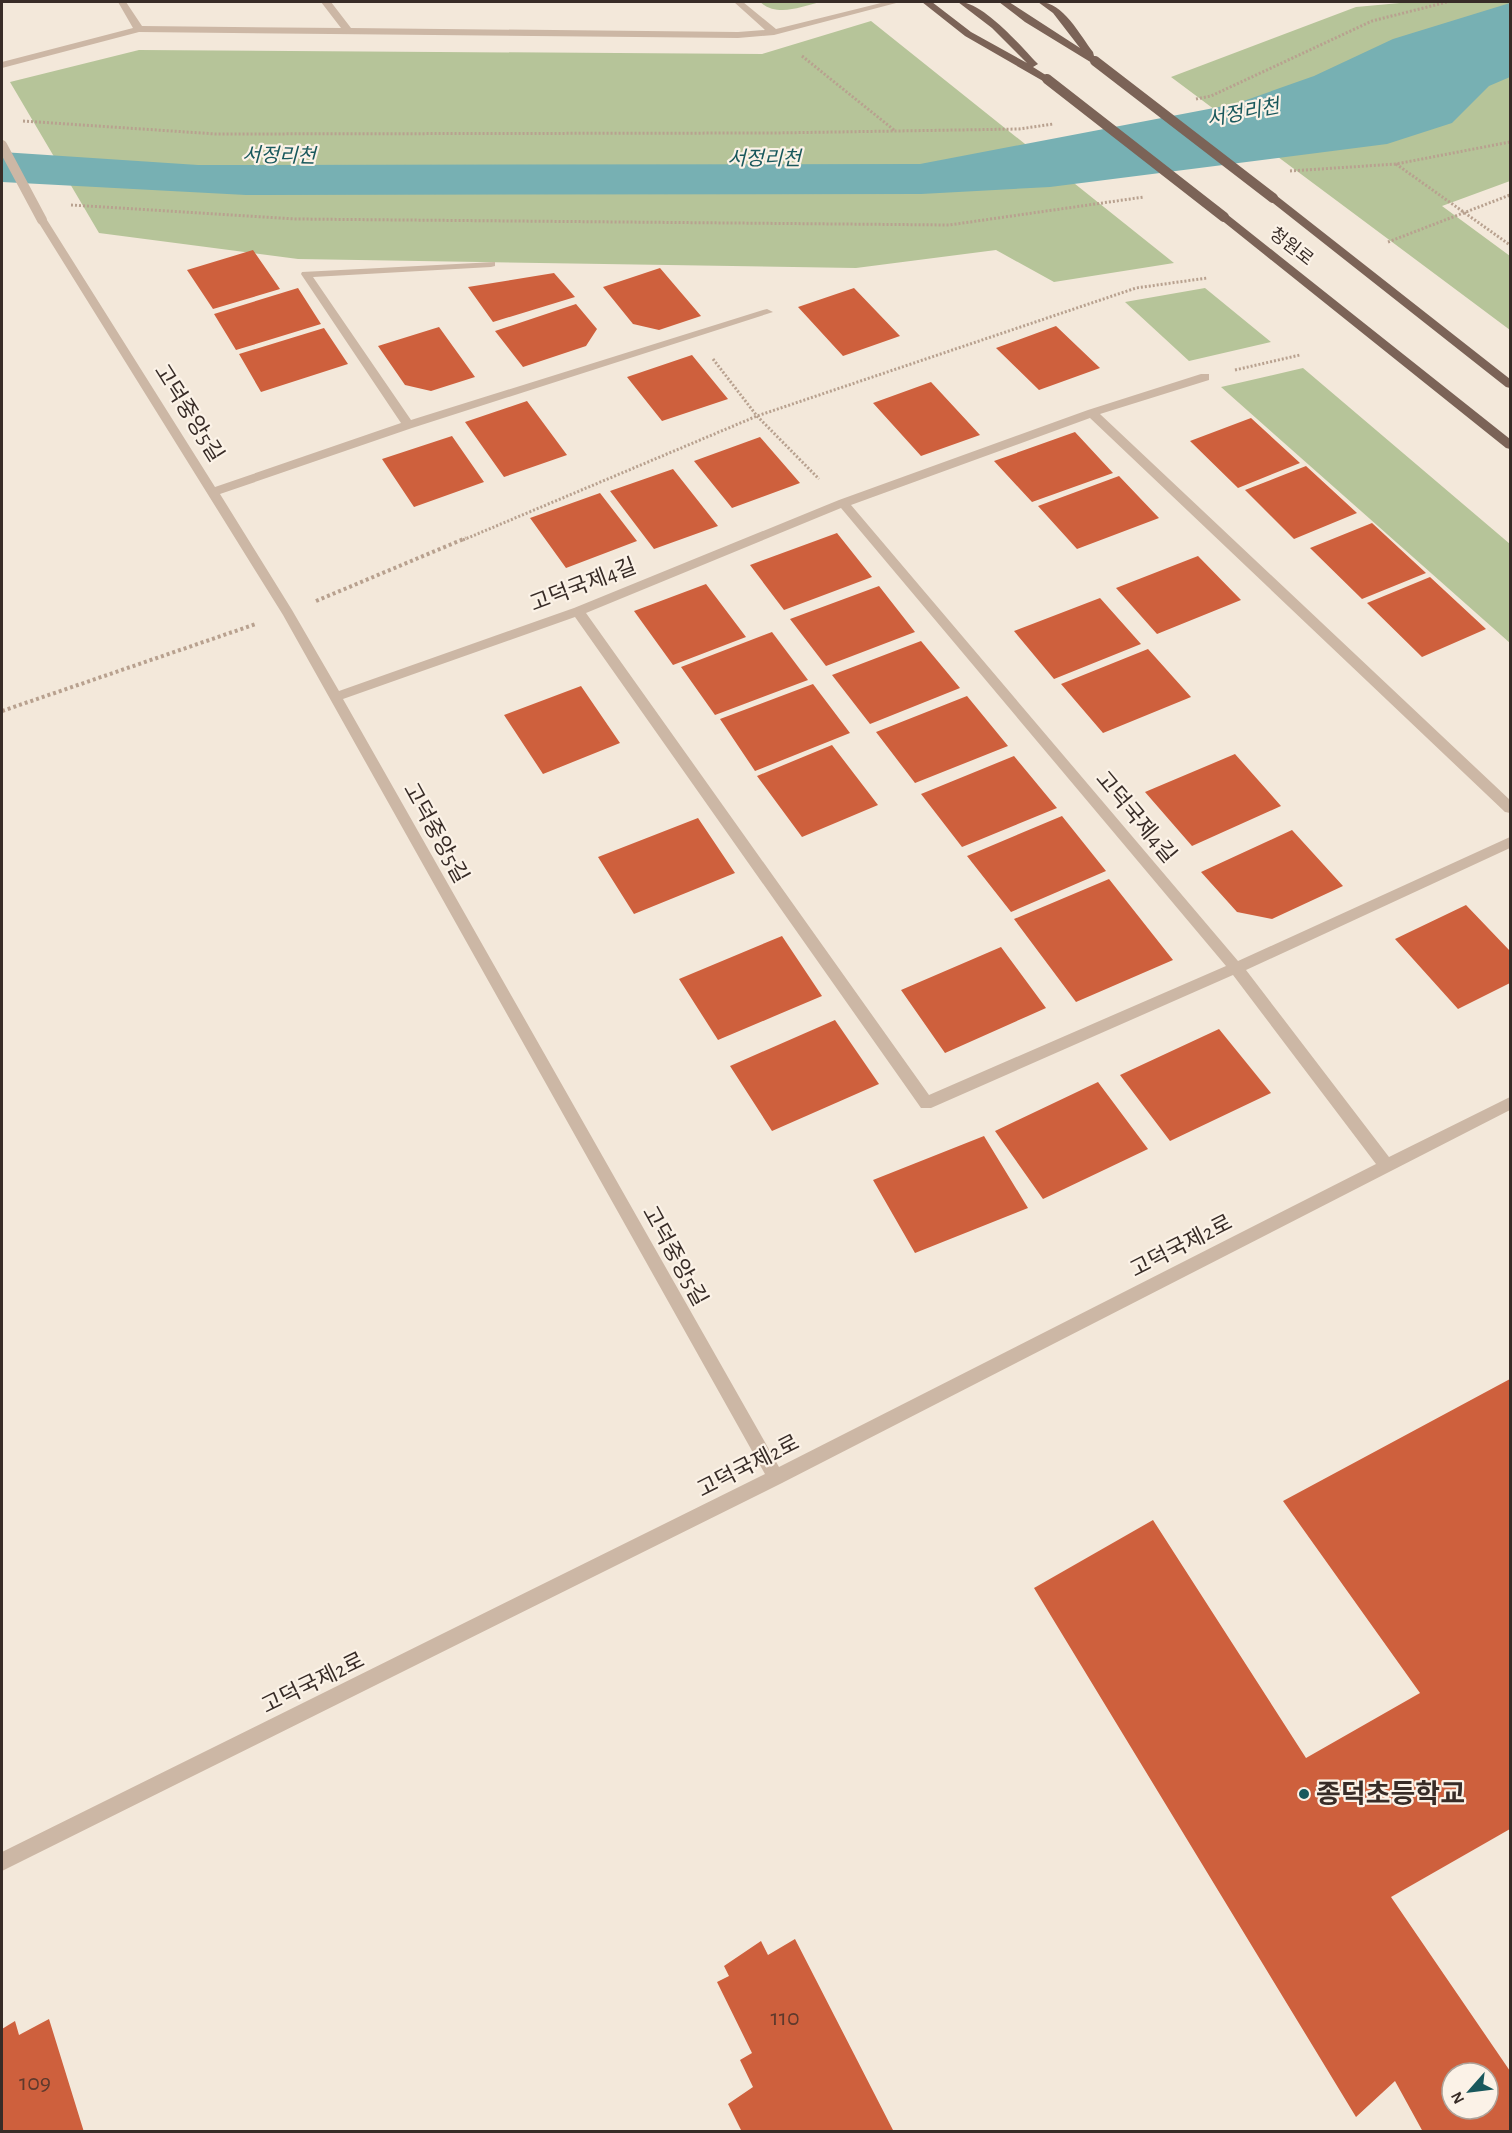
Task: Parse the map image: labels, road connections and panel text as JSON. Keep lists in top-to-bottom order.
{
  "streets": {
    "main road": ["청원로"],
    "street": ["고덕중앙5길", "고덕국제4길", "고덕국제2로"]
  },
  "crossings": [
    ["고덕중앙5길", "고덕국제4길"],
    ["고덕중앙5길", "고덕국제2로"],
    ["고덕국제4길", "고덕국제2로"]
  ],
  "water": ["서정리천"],
  "places": ["종덕초등학교"],
  "house_numbers": ["110", "109"],
  "north": "bottom left"
}
